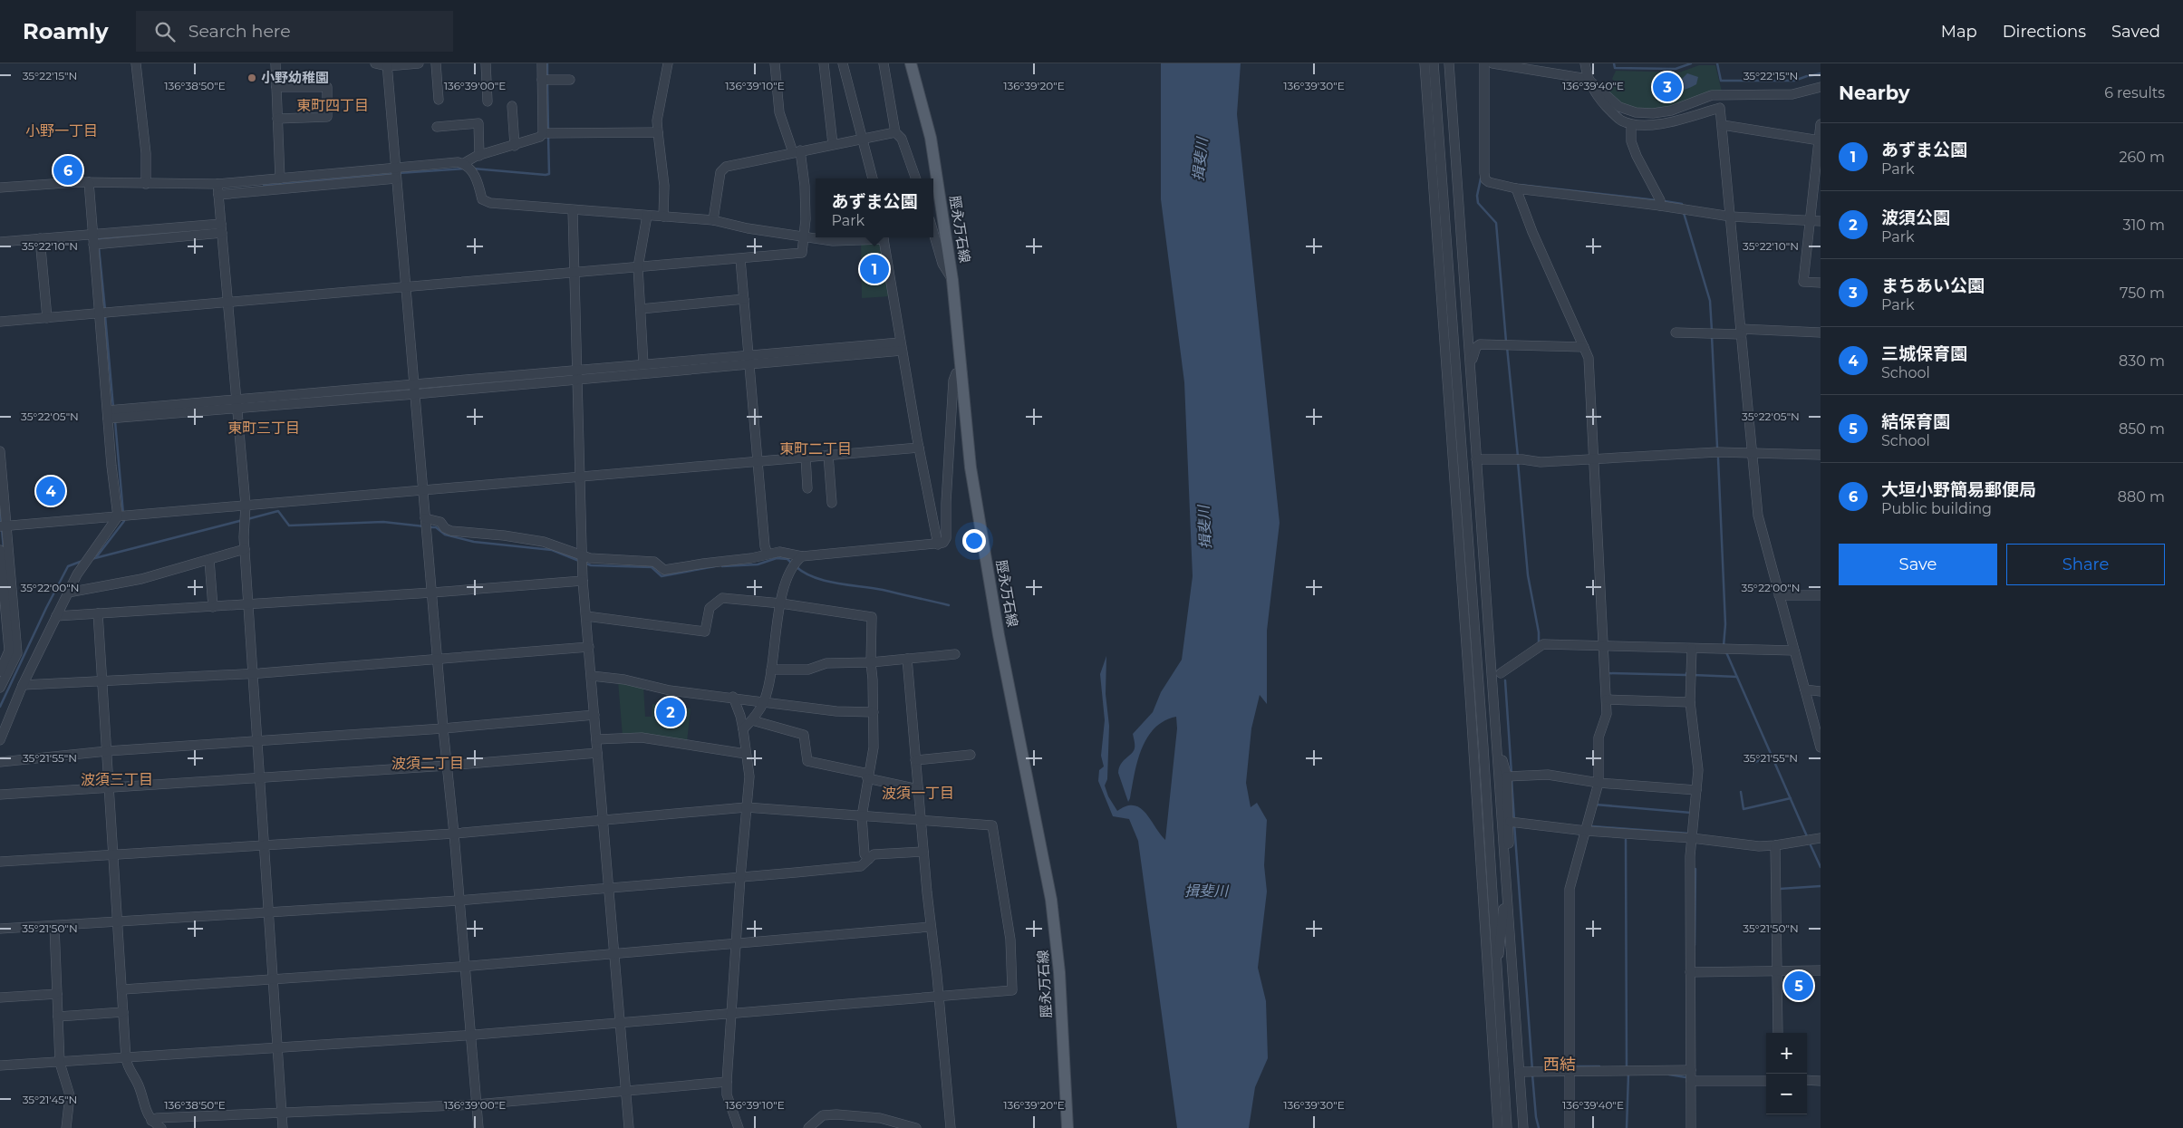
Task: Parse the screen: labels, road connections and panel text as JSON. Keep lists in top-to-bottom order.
{
  "streets": {
    "main road": ["脛永万石線"]
  },
  "districts": [
    "東町四丁目",
    "小野一丁目",
    "東町三丁目",
    "東町二丁目",
    "波須二丁目",
    "波須三丁目",
    "波須一丁目",
    "西結"
  ],
  "water": ["揖斐川"],
  "places": ["小野幼稚園"],
  "page": {
    "header": "Roamly",
    "search": "Search here",
    "nav": ["Map", "Directions", "Saved"],
    "heading": ["Nearby", "6 results"],
    "pins": [
      "3",
      "6",
      "1",
      "4",
      "2",
      "5"
    ],
    "list": [
      {
        "mark": "1",
        "name": "あずま公園",
        "note": "Park",
        "value": "260 m"
      },
      {
        "mark": "2",
        "name": "波須公園",
        "note": "Park",
        "value": "310 m"
      },
      {
        "mark": "3",
        "name": "まちあい公園",
        "note": "Park",
        "value": "750 m"
      },
      {
        "mark": "4",
        "name": "三城保育園",
        "note": "School",
        "value": "830 m"
      },
      {
        "mark": "5",
        "name": "結保育園",
        "note": "School",
        "value": "850 m"
      },
      {
        "mark": "6",
        "name": "大垣小野簡易郵便局",
        "note": "Public building",
        "value": "880 m"
      }
    ],
    "popup": ["あずま公園", "Park"],
    "buttons": ["Save", "Share"],
    "map_buttons": ["+", "−"]
  },
  "coordinates": [
    "35°22'15\"N",
    "136°38'50\"E",
    "136°39'00\"E",
    "136°39'10\"E",
    "136°39'20\"E",
    "136°39'30\"E",
    "136°39'40\"E",
    "35°22'10\"N",
    "35°22'05\"N",
    "35°22'00\"N",
    "35°21'55\"N",
    "35°21'50\"N",
    "35°21'45\"N"
  ]
}
